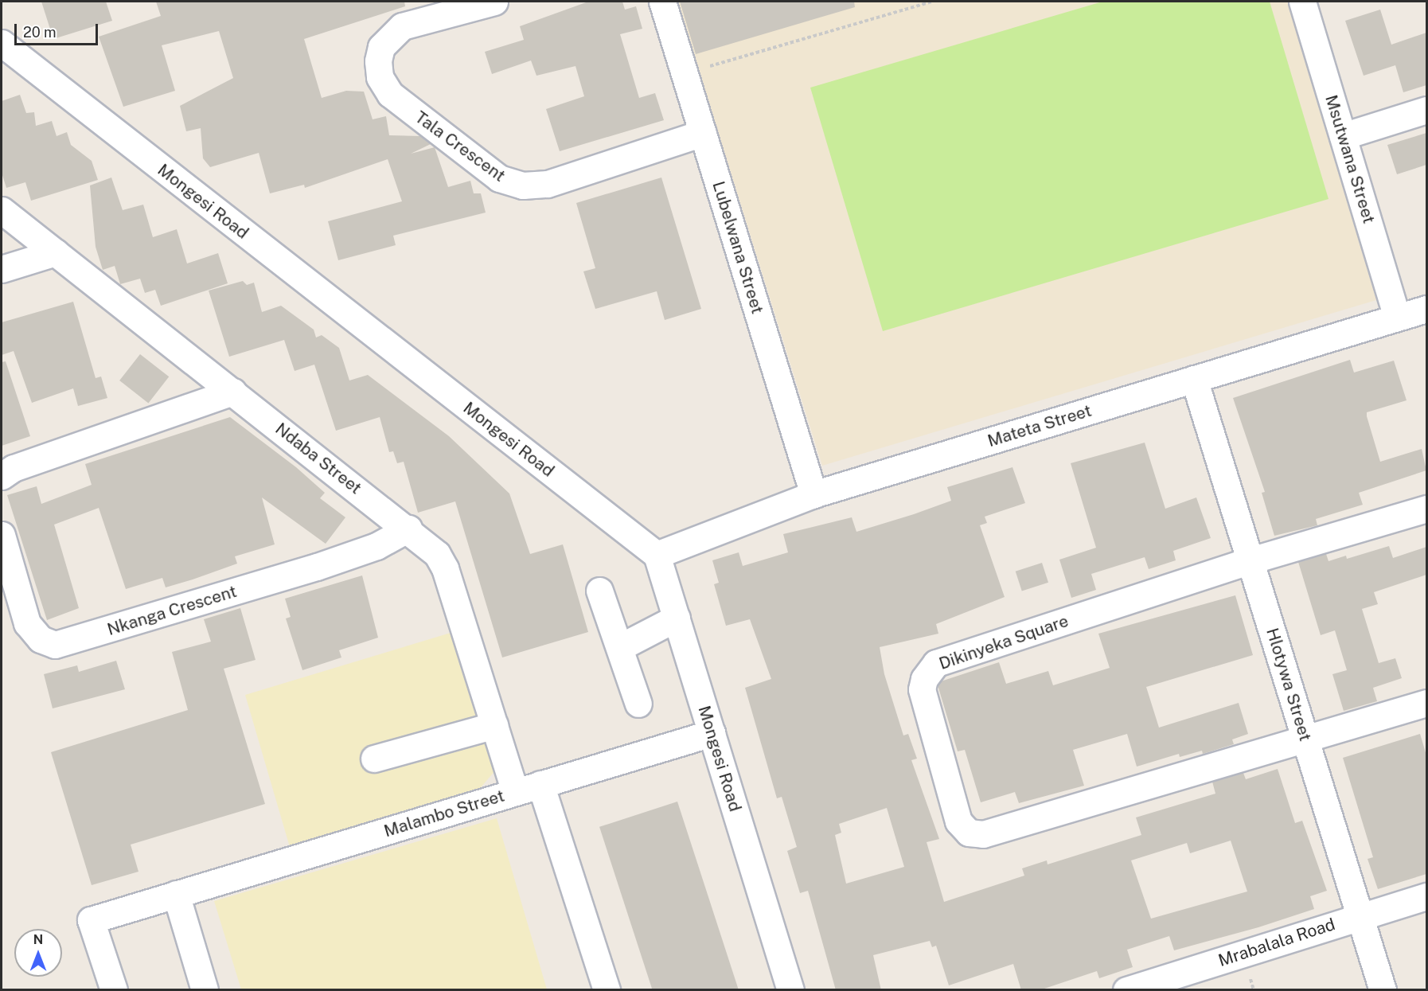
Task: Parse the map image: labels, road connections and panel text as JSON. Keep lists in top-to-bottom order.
{
  "streets": {
    "street": [
      "Tala Crescent",
      "Msutwana Street",
      "Mongesi Road",
      "Lubelwana Street",
      "Mateta Street",
      "Ndaba Street",
      "Nkanga Crescent",
      "Dikinyeka Square",
      "Hlotywa Street",
      "Malambo Street",
      "Mrabalala Road"
    ]
  },
  "crossings": [
    ["Tala Crescent", "Lubelwana Street"],
    ["Msutwana Street", "Mateta Street"],
    ["Mongesi Road", "Mateta Street"],
    ["Mongesi Road", "Malambo Street"],
    ["Lubelwana Street", "Mateta Street"],
    ["Mateta Street", "Hlotywa Street"],
    ["Ndaba Street", "Nkanga Crescent"],
    ["Ndaba Street", "Malambo Street"],
    ["Dikinyeka Square", "Hlotywa Street"],
    ["Hlotywa Street", "Mrabalala Road"]
  ],
  "scale_bar": "20 m",
  "north": "top"
}
